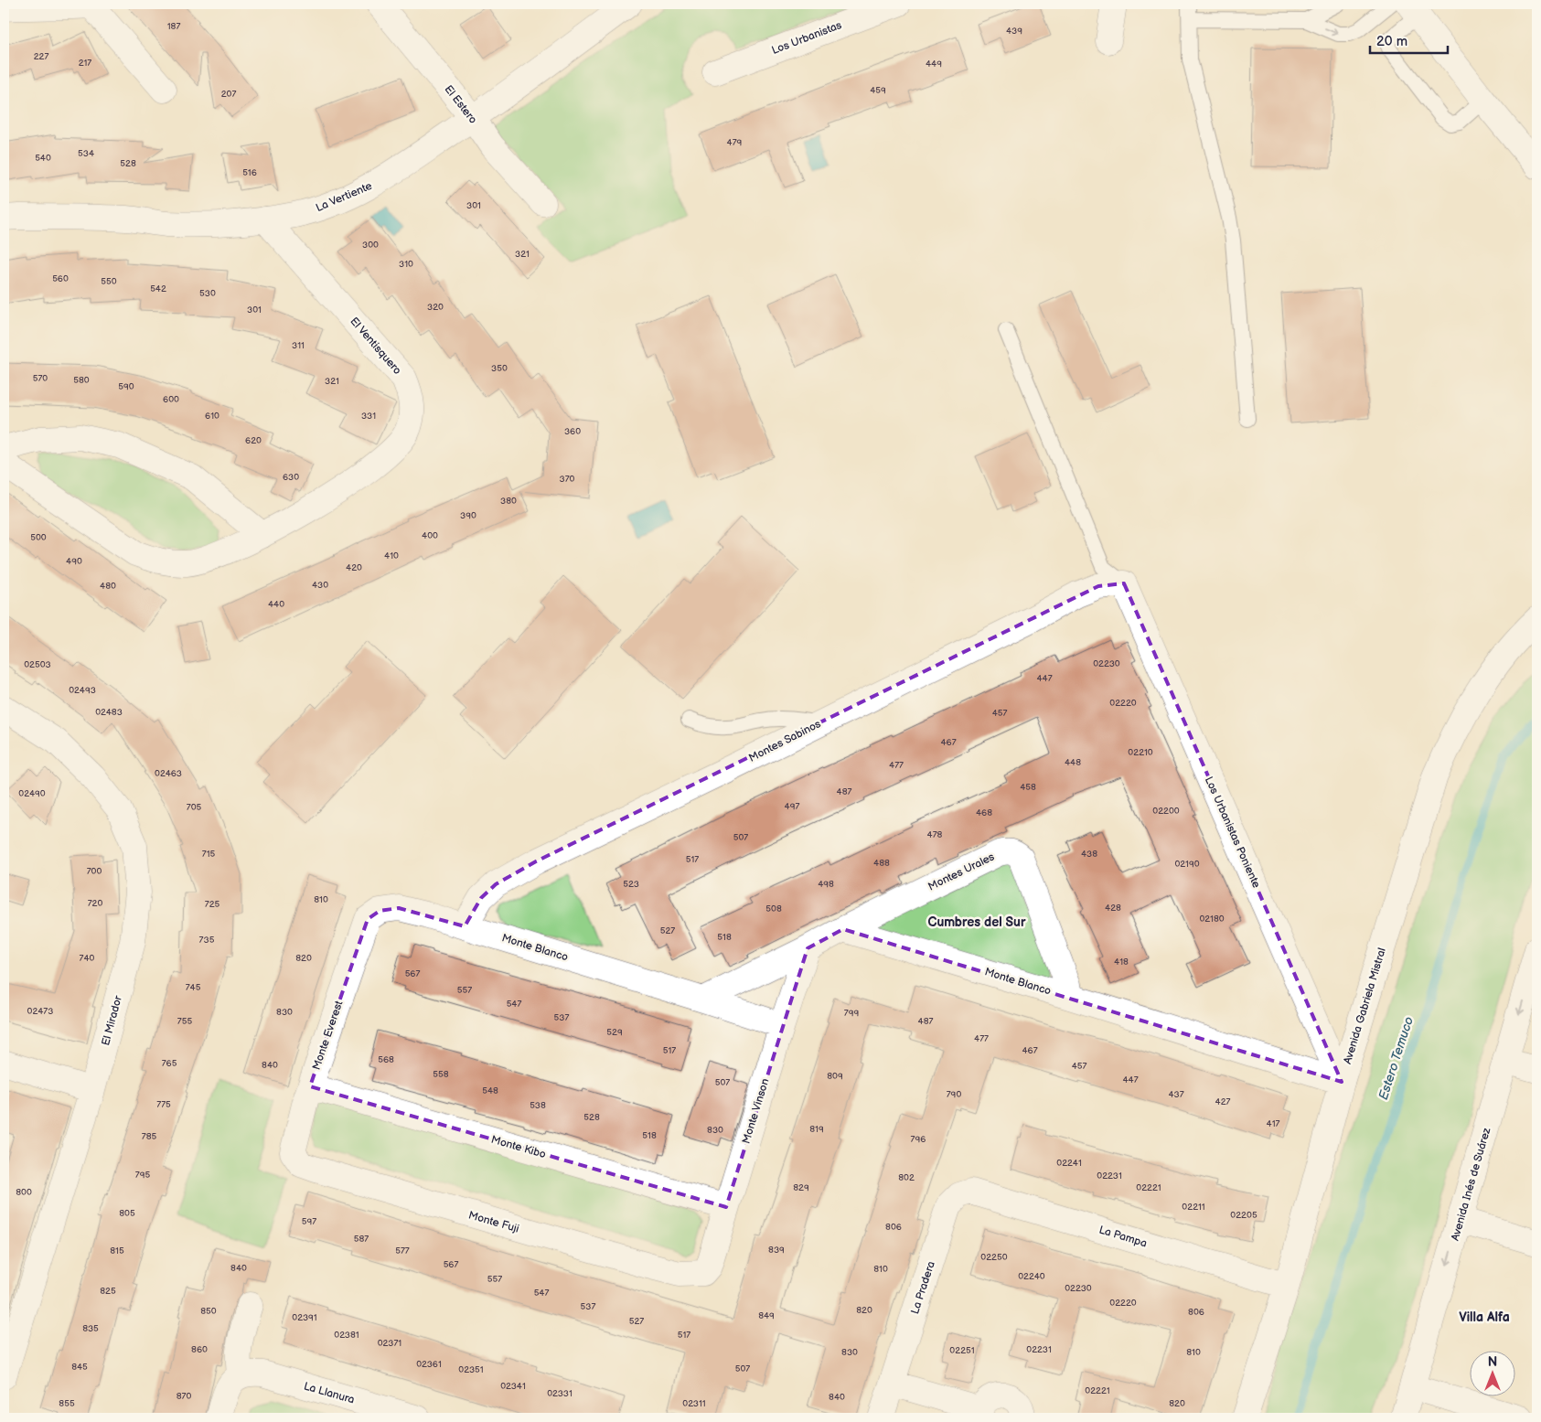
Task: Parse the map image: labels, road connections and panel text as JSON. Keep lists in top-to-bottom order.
{
  "streets": {
    "street": [
      "Los Urbanistas",
      "El Estero",
      "La Vertiente",
      "El Ventisquero",
      "Montes Sabinos",
      "Los Urbanistas Poniente",
      "Montes Urales",
      "Monte Blanco",
      "Avenida Gabriela Mistral",
      "El Mirador",
      "Monte Everest",
      "Monte Vinson",
      "Monte Kibo",
      "Avenida Inés de Suárez",
      "Monte Fuji",
      "La Pampa",
      "La Pradera",
      "La Llanura"
    ]
  },
  "crossings": [
    ["El Estero", "La Vertiente"],
    ["La Vertiente", "El Ventisquero"],
    ["Montes Sabinos", "Los Urbanistas Poniente"],
    ["Montes Sabinos", "Monte Blanco"],
    ["Los Urbanistas Poniente", "Monte Blanco"],
    ["Los Urbanistas Poniente", "Avenida Gabriela Mistral"],
    ["Montes Urales", "Monte Blanco"],
    ["Monte Blanco", "Avenida Gabriela Mistral"],
    ["Monte Blanco", "Monte Everest"],
    ["Monte Blanco", "Monte Vinson"],
    ["Avenida Gabriela Mistral", "La Pampa"],
    ["Monte Everest", "Monte Kibo"],
    ["Monte Everest", "Monte Fuji"],
    ["Monte Vinson", "Monte Kibo"],
    ["Monte Vinson", "Monte Fuji"],
    ["La Pampa", "La Pradera"]
  ],
  "one_way": ["Avenida Inés de Suárez"],
  "districts": ["Cumbres del Sur", "Villa Alfa"],
  "water": ["Estero Temuco"],
  "house_numbers": [
    "187",
    "439",
    "227",
    "217",
    "449",
    "459",
    "207",
    "479",
    "534",
    "540",
    "528",
    "516",
    "301",
    "300",
    "321",
    "310",
    "560",
    "550",
    "542",
    "530",
    "320",
    "301",
    "311",
    "350",
    "570",
    "580",
    "321",
    "590",
    "600",
    "610",
    "331",
    "360",
    "620",
    "630",
    "370",
    "380",
    "390",
    "400",
    "500",
    "410",
    "490",
    "420",
    "430",
    "480",
    "440",
    "02230",
    "02503",
    "447",
    "02493",
    "02220",
    "02483",
    "457",
    "467",
    "02210",
    "448",
    "477",
    "02463",
    "458",
    "487",
    "02490",
    "497",
    "705",
    "02200",
    "468",
    "478",
    "507",
    "715",
    "438",
    "517",
    "488",
    "02190",
    "700",
    "523",
    "498",
    "810",
    "720",
    "725",
    "428",
    "508",
    "02180",
    "527",
    "518",
    "735",
    "740",
    "820",
    "418",
    "567",
    "745",
    "557",
    "547",
    "02473",
    "830",
    "799",
    "537",
    "755",
    "487",
    "529",
    "477",
    "517",
    "467",
    "568",
    "765",
    "840",
    "457",
    "558",
    "809",
    "447",
    "507",
    "548",
    "790",
    "437",
    "427",
    "775",
    "538",
    "528",
    "417",
    "819",
    "830",
    "518",
    "785",
    "796",
    "02241",
    "795",
    "02231",
    "802",
    "829",
    "02221",
    "800",
    "02211",
    "805",
    "02205",
    "597",
    "806",
    "587",
    "839",
    "815",
    "577",
    "02250",
    "567",
    "840",
    "810",
    "02240",
    "557",
    "02230",
    "825",
    "547",
    "02220",
    "537",
    "820",
    "850",
    "806",
    "849",
    "02391",
    "527",
    "835",
    "02381",
    "517",
    "02371",
    "860",
    "02231",
    "02251",
    "830",
    "810",
    "02361",
    "845",
    "507",
    "02351",
    "02341",
    "02221",
    "02331",
    "870",
    "840",
    "855",
    "02311",
    "820"
  ],
  "scale_bar": "20 m",
  "north": "top"
}
